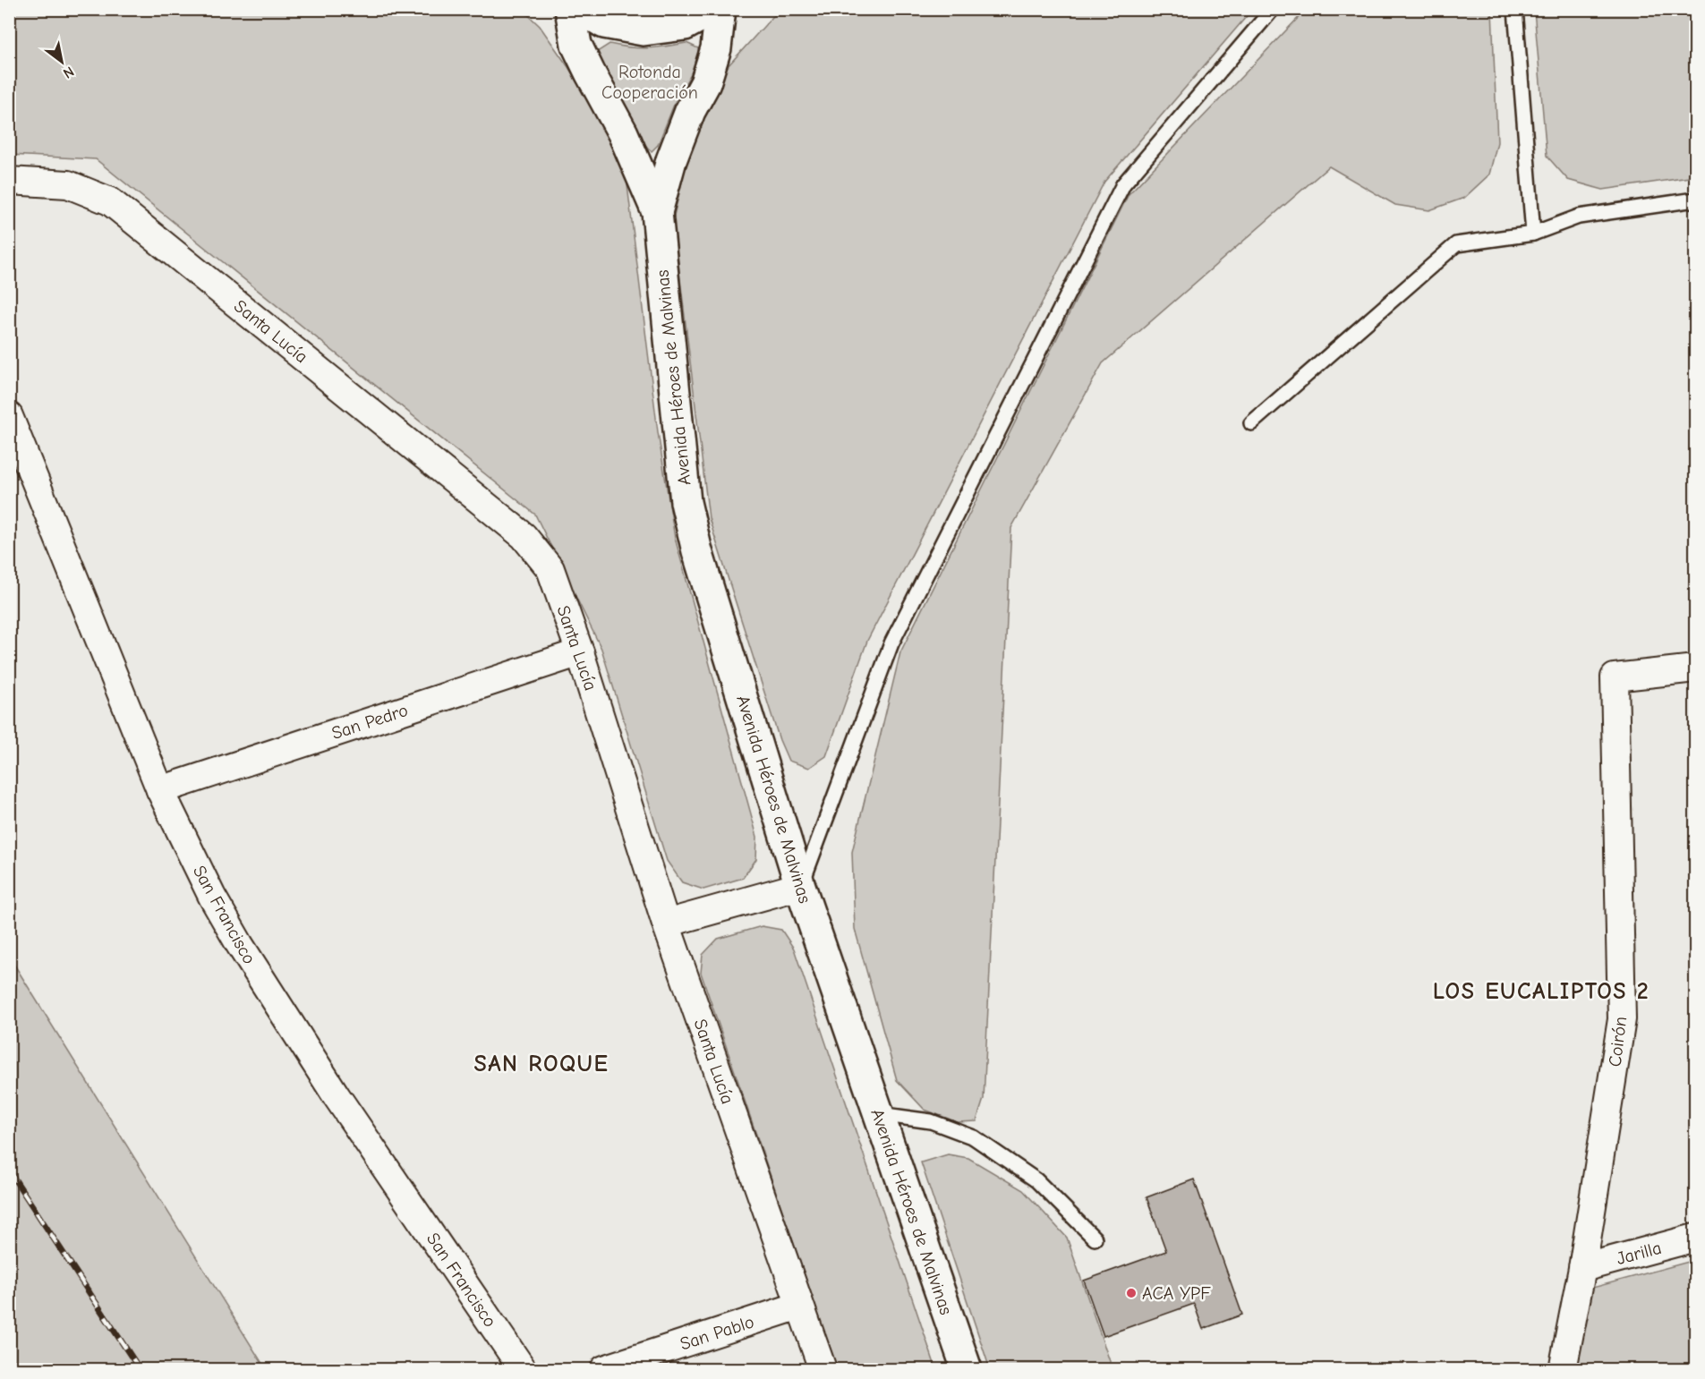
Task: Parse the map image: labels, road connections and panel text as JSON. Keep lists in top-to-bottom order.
{
  "streets": {
    "main road": ["Avenida Héroes de Malvinas"],
    "street": [
      "Santa Lucía",
      "San Pedro",
      "San Francisco",
      "Coirón",
      "Jarilla",
      "San Pablo"
    ]
  },
  "crossings": [
    ["Santa Lucía", "San Pedro"],
    ["Santa Lucía", "San Pablo"],
    ["San Pedro", "San Francisco"],
    ["Coirón", "Jarilla"]
  ],
  "districts": ["LOS EUCALIPTOS 2", "SAN ROQUE"],
  "parks": ["Rotonda Cooperación"],
  "places": ["ACA YPF"],
  "north": "bottom right"
}
